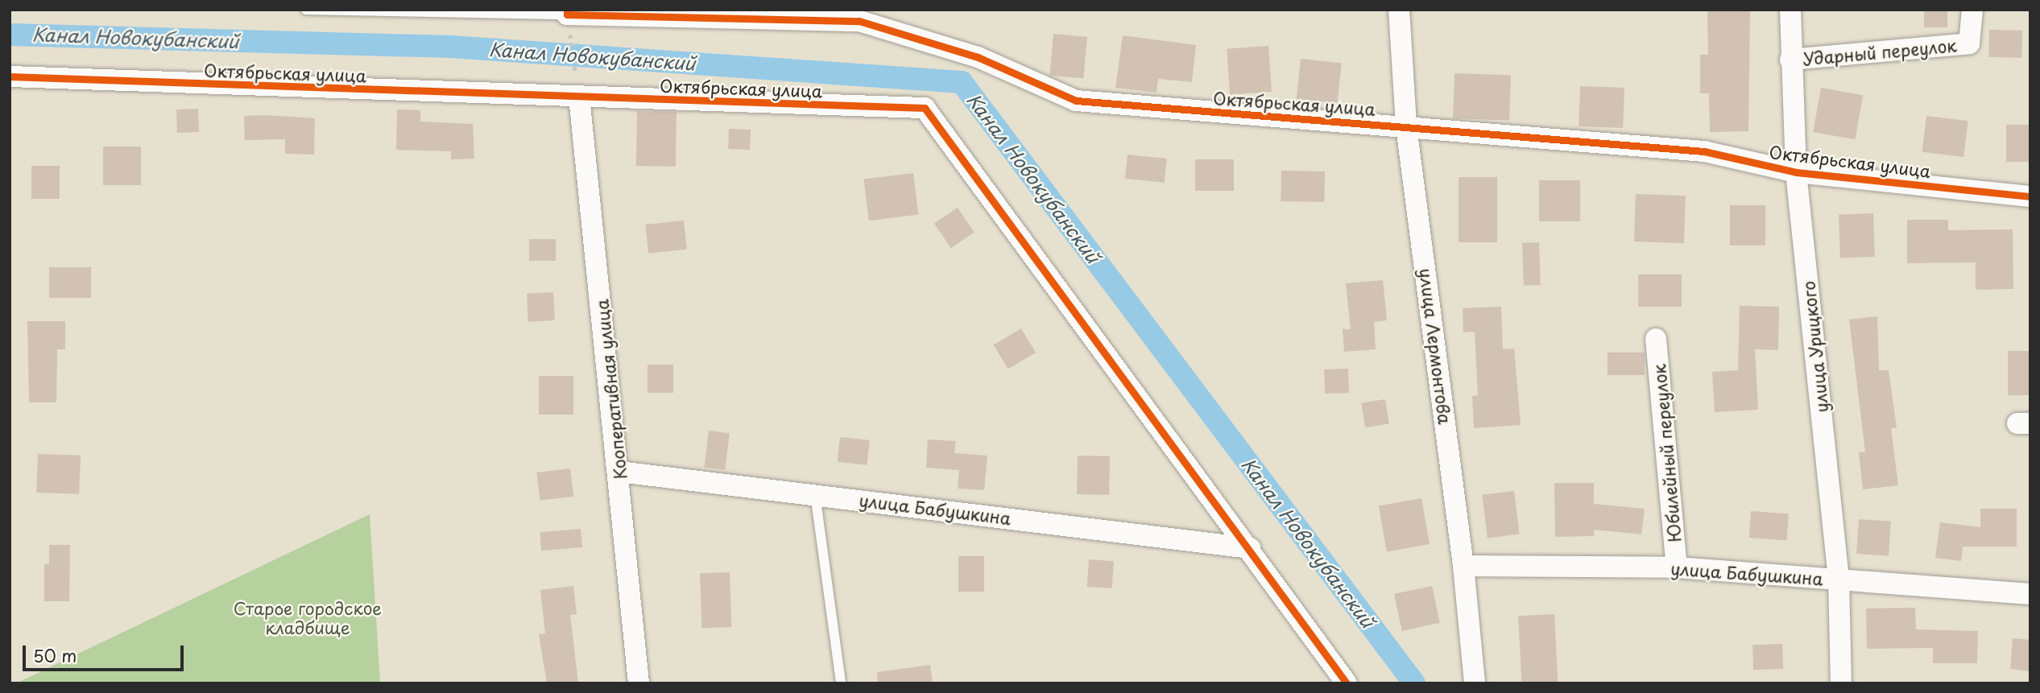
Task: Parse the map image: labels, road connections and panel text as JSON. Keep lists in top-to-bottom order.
{
  "streets": {
    "street": [
      "Ударный переулок",
      "Октябрьская улица",
      "улица Лермонтова",
      "улица Урицкого",
      "Кооперативная улица",
      "Юбилейный переулок",
      "улица Бабушкина"
    ]
  },
  "crossings": [
    ["Ударный переулок", "улица Урицкого"],
    ["Октябрьская улица", "улица Лермонтова"],
    ["Октябрьская улица", "улица Урицкого"],
    ["Октябрьская улица", "Кооперативная улица"],
    ["Октябрьская улица", "улица Бабушкина"],
    ["улица Лермонтова", "улица Бабушкина"],
    ["улица Урицкого", "улица Бабушкина"],
    ["Кооперативная улица", "улица Бабушкина"],
    ["Юбилейный переулок", "улица Бабушкина"]
  ],
  "water": ["Канал Новокубанский"],
  "parks": ["Старое городское кладбище"],
  "scale_bar": "50 m"
}
